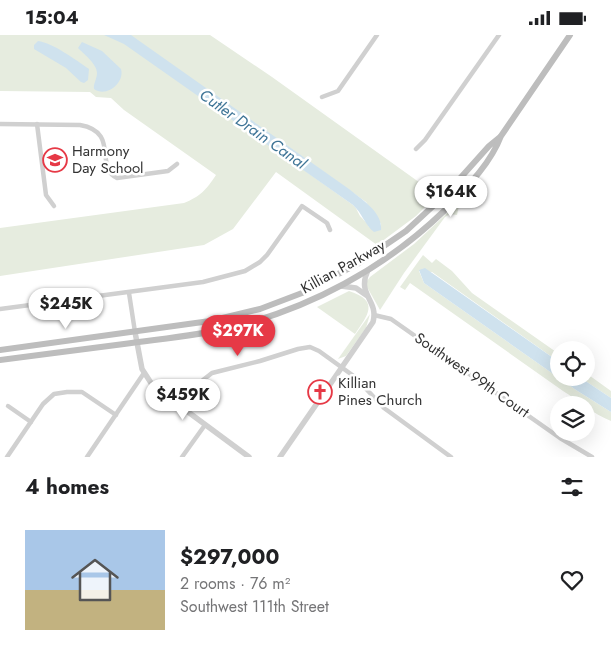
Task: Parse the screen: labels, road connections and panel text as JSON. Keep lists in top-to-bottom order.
{
  "streets": {
    "main road": ["Killian Parkway"],
    "street": ["Southwest 99th Court"]
  },
  "water": ["Cutler Drain Canal"],
  "places": {
    "school or university": ["Harmony Day School"],
    "church": ["Killian Pines Church"]
  },
  "page": {
    "status": "15:04",
    "price": [
      "$164K",
      "$245K",
      "$297K",
      "$459K"
    ],
    "heading": "4 homes",
    "list": [
      {
        "name": "$297,000",
        "note": "2 rooms · 76 m² · Southwest 111th Street"
      }
    ]
  }
}
